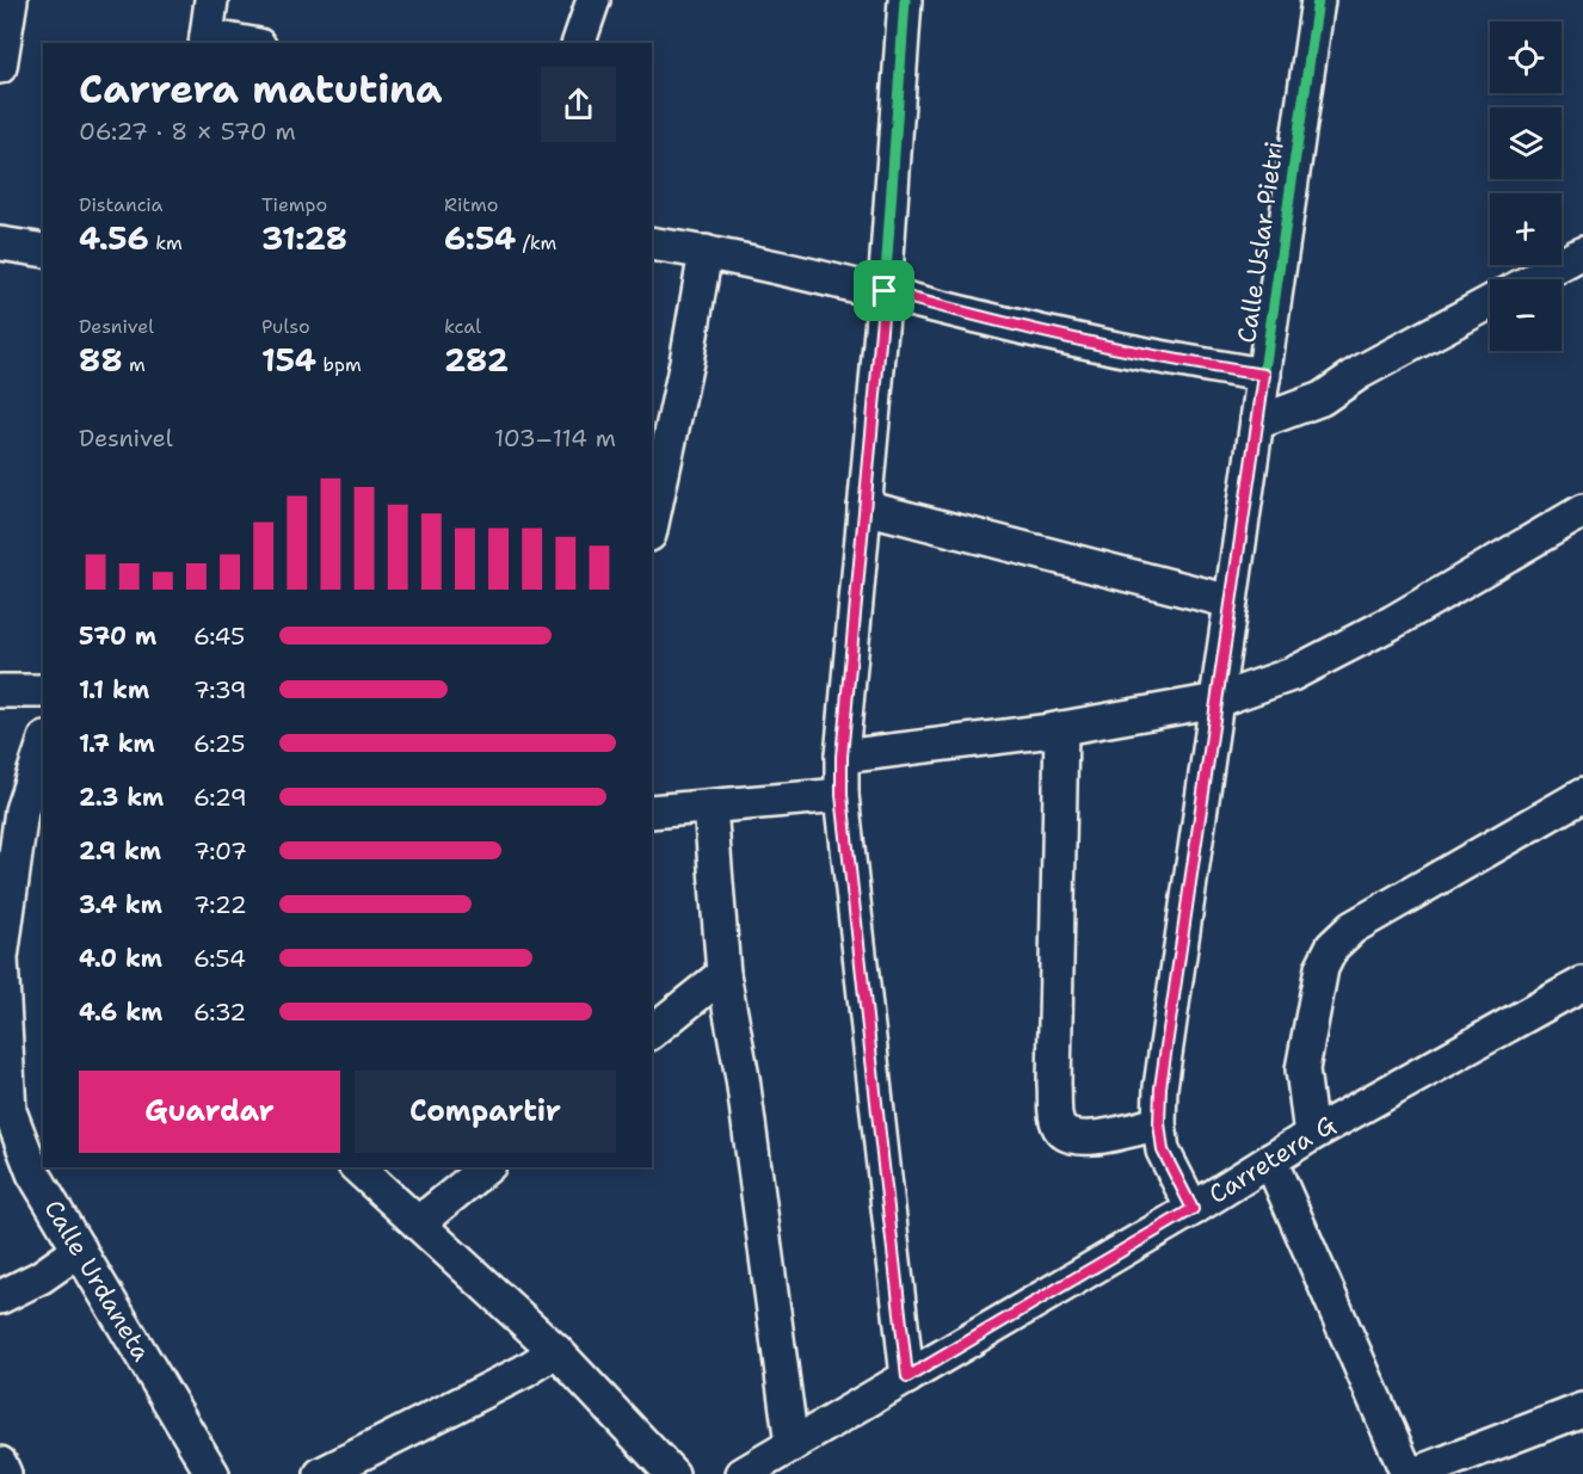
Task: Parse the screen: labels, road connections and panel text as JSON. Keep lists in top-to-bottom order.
{
  "streets": {
    "street": ["Calle Uslar Pietri", "Carretera G", "Calle Urdaneta"]
  },
  "crossings": [
    ["Calle Uslar Pietri", "Carretera G"]
  ],
  "page": {
    "map_buttons": ["+", "−"],
    "heading": ["Carrera matutina", "06:27 · 8 × 570 m"],
    "stats": [
      ["Distancia", "4.56 km"],
      ["Tiempo", "31:28"],
      ["Ritmo", "6:54 /km"],
      ["Desnivel", "88 m"],
      ["Pulso", "154 bpm"],
      ["kcal", "282"]
    ],
    "chart": ["Desnivel", "103–114 m"],
    "list": [
      {
        "name": "570 m",
        "note": "6:45"
      },
      {
        "name": "1.1 km",
        "note": "7:39"
      },
      {
        "name": "1.7 km",
        "note": "6:25"
      },
      {
        "name": "2.3 km",
        "note": "6:29"
      },
      {
        "name": "2.9 km",
        "note": "7:07"
      },
      {
        "name": "3.4 km",
        "note": "7:22"
      },
      {
        "name": "4.0 km",
        "note": "6:54"
      },
      {
        "name": "4.6 km",
        "note": "6:32"
      }
    ],
    "buttons": ["Guardar", "Compartir"]
  }
}
